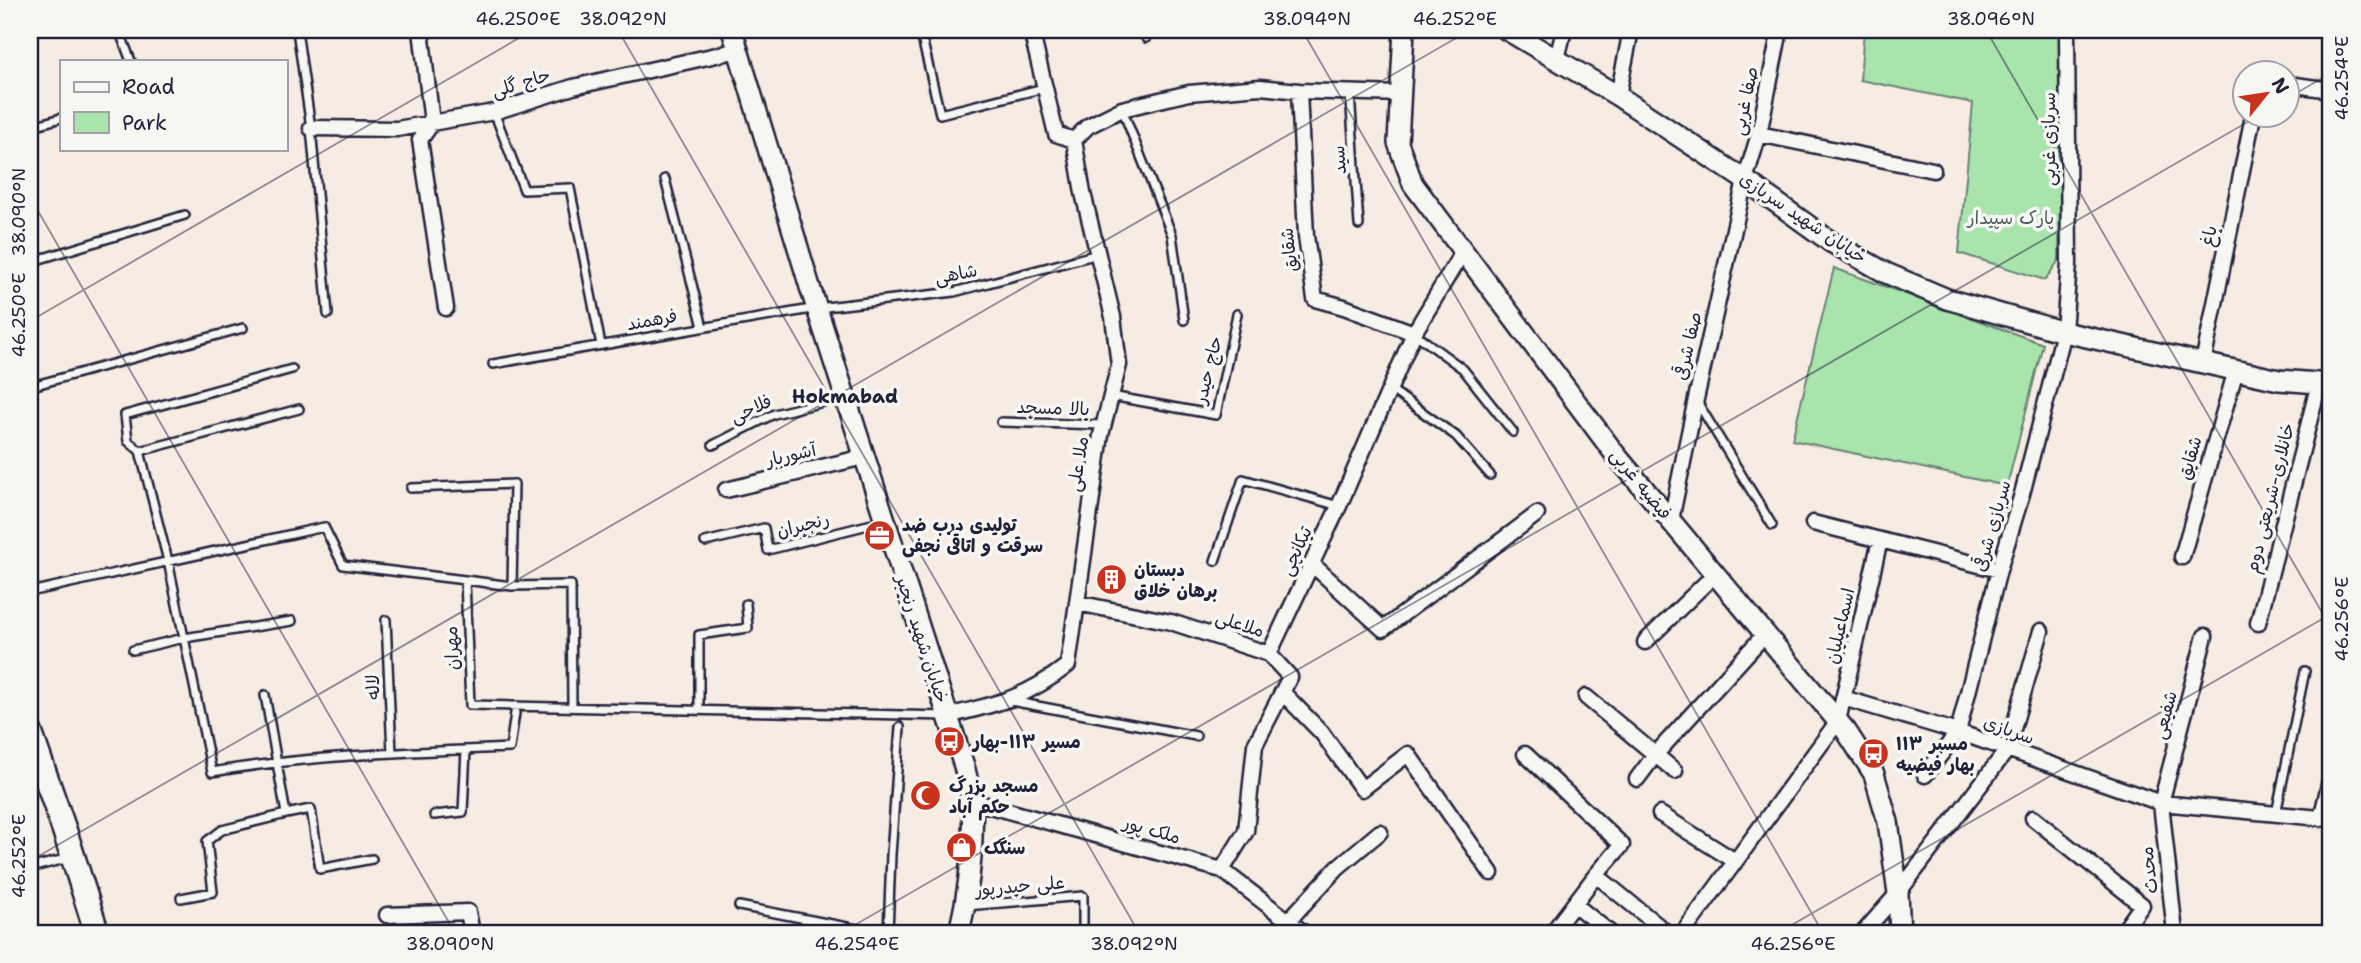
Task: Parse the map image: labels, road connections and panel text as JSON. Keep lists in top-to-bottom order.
{
  "streets": {
    "street": [
      "حاج گلی",
      "صفا غربی",
      "سربازی غربی",
      "خیابان شهید سربازی",
      "باغ",
      "شقایق",
      "صفا شرقی",
      "آشوربار",
      "ملا علی",
      "فیضیه غربی",
      "خانلاری-شریعتی دوم",
      "سربازی شرقی",
      "تیکانچی",
      "ملاعلی",
      "اسماعیلیان",
      "خیابان شهید رنجبر",
      "شفیعی",
      "سربازی",
      "ملک پور",
      "محدث"
    ],
    "lane": [
      "سید",
      "شاهی",
      "فرهمند",
      "حاج حیدر",
      "بالا مسجد",
      "فلاحی",
      "رنجبران",
      "مهران",
      "لاله",
      "علی‌ حیدرپور"
    ]
  },
  "crossings": [
    ["حاج گلی", "خیابان شهید رنجبر"],
    ["صفا غربی", "خیابان شهید سربازی"],
    ["صفا غربی", "صفا شرقی"],
    ["سربازی غربی", "خیابان شهید سربازی"],
    ["سربازی غربی", "سربازی شرقی"],
    ["خیابان شهید سربازی", "باغ"],
    ["خیابان شهید سربازی", "شقایق"],
    ["خیابان شهید سربازی", "صفا شرقی"],
    ["خیابان شهید سربازی", "خانلاری-شریعتی دوم"],
    ["خیابان شهید سربازی", "سربازی شرقی"],
    ["شقایق", "تیکانچی"],
    ["شاهی", "فرهمند"],
    ["شاهی", "ملا علی"],
    ["شاهی", "خیابان شهید رنجبر"],
    ["فرهمند", "خیابان شهید رنجبر"],
    ["صفا شرقی", "فیضیه غربی"],
    ["حاج حیدر", "ملا علی"],
    ["بالا مسجد", "ملا علی"],
    ["فلاحی", "خیابان شهید رنجبر"],
    ["آشوربار", "خیابان شهید رنجبر"],
    ["ملا علی", "ملاعلی"],
    ["ملا علی", "خیابان شهید رنجبر"],
    ["ملا علی", "مهران"],
    ["فیضیه غربی", "تیکانچی"],
    ["فیضیه غربی", "اسماعیلیان"],
    ["رنجبران", "خیابان شهید رنجبر"],
    ["سربازی شرقی", "سربازی"],
    ["تیکانچی", "ملاعلی"],
    ["اسماعیلیان", "سربازی"],
    ["خیابان شهید رنجبر", "مهران"],
    ["خیابان شهید رنجبر", "ملک پور"],
    ["خیابان شهید رنجبر", "علی‌ حیدرپور"],
    ["شفیعی", "سربازی"],
    ["شفیعی", "محدث"],
    ["سربازی", "محدث"]
  ],
  "districts": ["Hokmabad"],
  "parks": ["پارک سپیدار"],
  "places": {
    "office": ["تولیدی درب ضد سرقت و اتاقی نجفی"],
    "building": ["دبستان برهان خلاق"],
    "bus stop": ["مسیر ۱۱۳-بهار", "مسیر ۱۱۳ بهار فیضیه"],
    "mosque": ["مسجد بزرگ حکم آباد"],
    "shop": ["سنگک"]
  },
  "legend": ["Road", "Park"],
  "north": "top right",
  "coordinates": [
    "46.250°E",
    "38.092°N",
    "38.094°N",
    "46.252°E",
    "38.096°N",
    "46.254°E",
    "38.090°N",
    "46.256°E"
  ]
}
